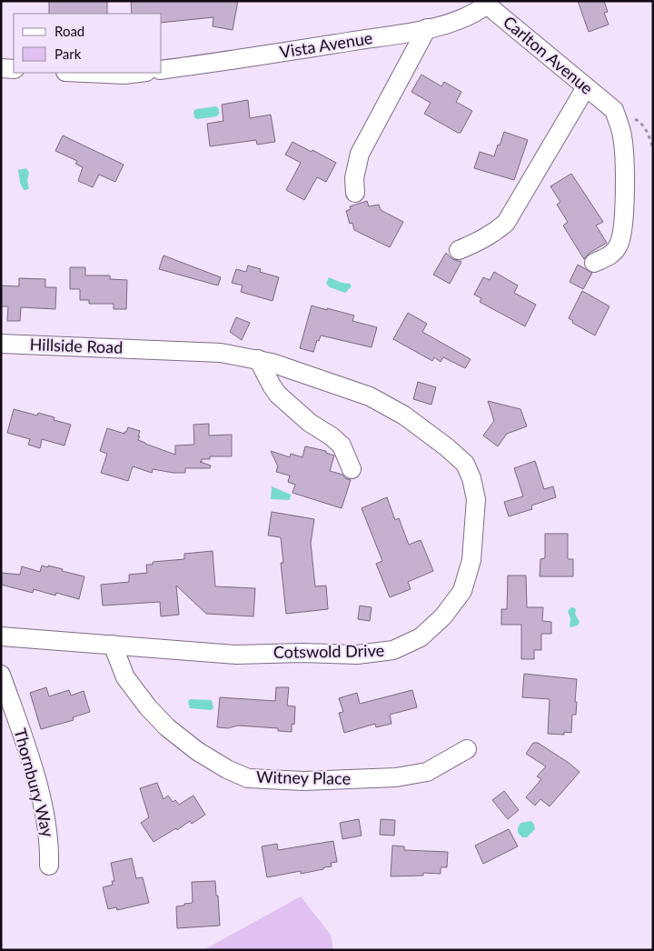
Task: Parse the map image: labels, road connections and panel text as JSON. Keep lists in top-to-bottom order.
{
  "streets": {
    "street": [
      "Vista Avenue",
      "Carlton Avenue",
      "Hillside Road",
      "Cotswold Drive",
      "Witney Place",
      "Thornbury Way"
    ]
  },
  "crossings": [
    ["Vista Avenue", "Carlton Avenue"],
    ["Hillside Road", "Cotswold Drive"],
    ["Cotswold Drive", "Witney Place"]
  ],
  "legend": ["Road", "Park"]
}
